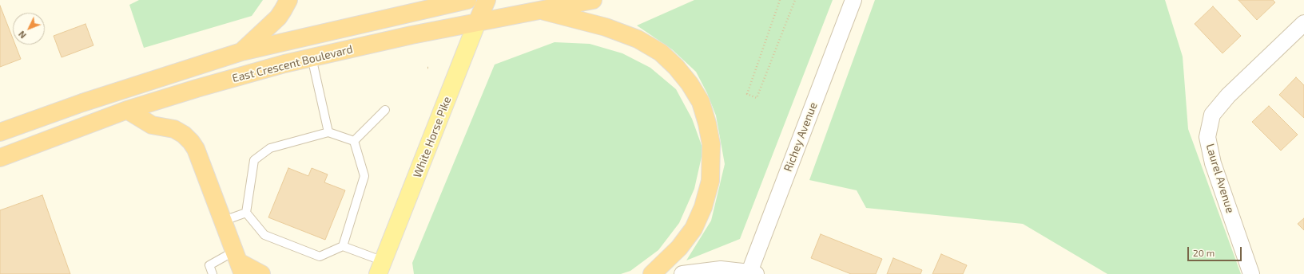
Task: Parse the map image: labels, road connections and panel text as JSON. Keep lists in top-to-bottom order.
{
  "streets": {
    "highway": ["East Crescent Boulevard", "White Horse Pike"],
    "street": ["Richey Avenue", "Laurel Avenue"]
  },
  "crossings": [
    ["East Crescent Boulevard", "White Horse Pike"]
  ],
  "scale_bar": "20 m",
  "north": "bottom left"
}
